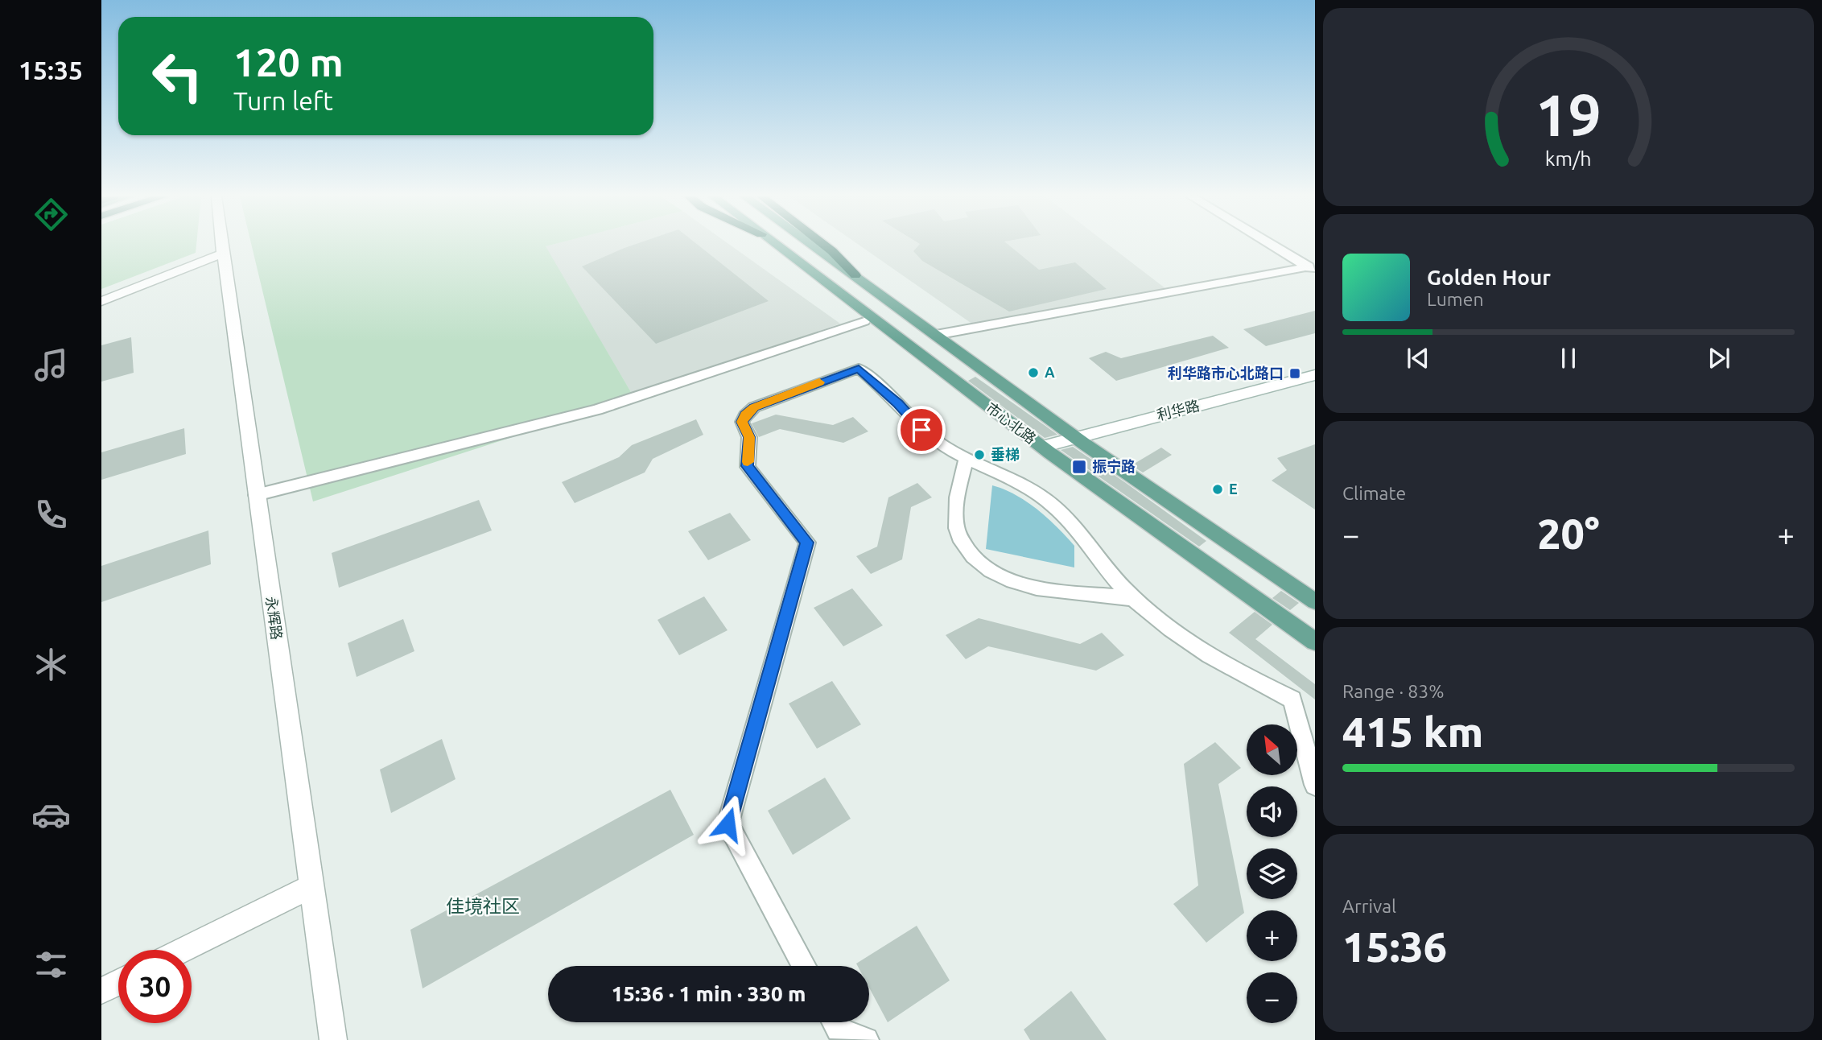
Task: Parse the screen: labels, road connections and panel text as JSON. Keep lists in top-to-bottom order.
{
  "streets": {
    "main road": ["市心北路"],
    "street": ["利华路", "永辉路"]
  },
  "crossings": [
    ["利华路", "市心北路"]
  ],
  "districts": ["佳境社区"],
  "places": {
    "other": ["A", "垂梯", "E"],
    "transit": ["利华路市心北路口", "振宁路"]
  },
  "north": "top left",
  "page": {
    "tabs": "15:35",
    "turn": ["120 m", "Turn left"],
    "song": ["Golden Hour", "Lumen"],
    "tile": [
      "Climate",
      ["Range · 83%", "415 km"],
      ["Arrival", "15:36"]
    ],
    "heat": ["−", "20°", "+"],
    "map_buttons": ["+", "−"],
    "limit": "30",
    "trip": "15:36 · 1 min · 330 m",
    "gauge": ["19", "km/h"]
  }
}
